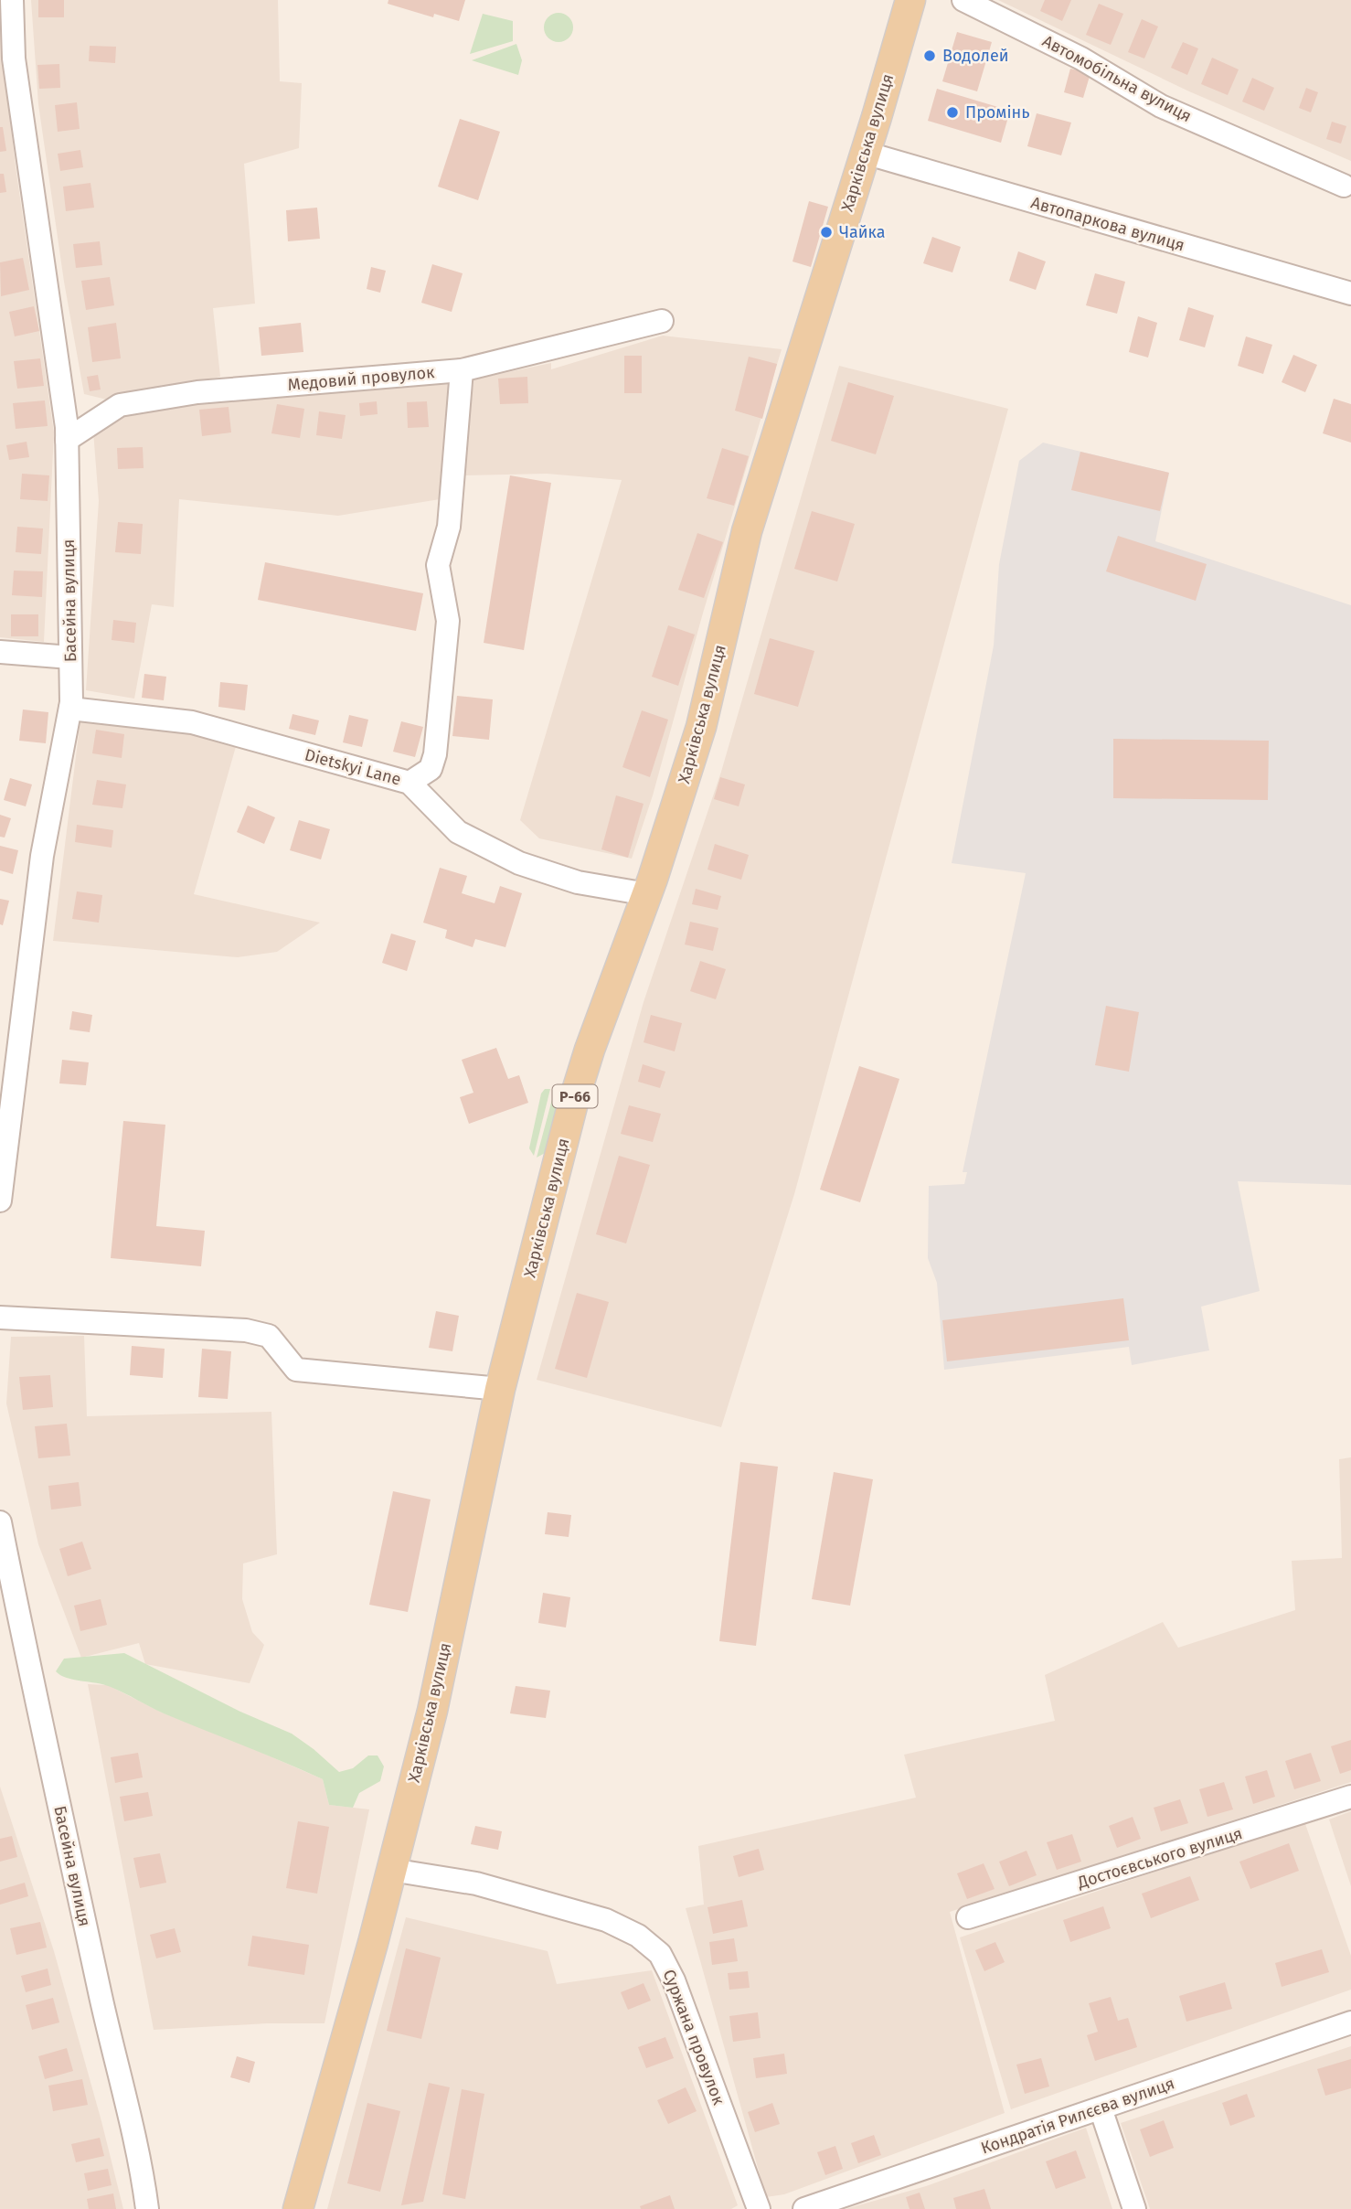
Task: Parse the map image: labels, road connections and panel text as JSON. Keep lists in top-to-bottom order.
{
  "streets": {
    "main road": ["Харківська вулиця", "Р-66"],
    "street": [
      "Автомобільна вулиця",
      "Автопаркова вулиця",
      "Медовий провулок",
      "Басейна вулиця",
      "Dietskyi Lane",
      "Достоєвського вулиця",
      "Суржана провулок",
      "Кондратія Рилєєва вулиця"
    ]
  },
  "crossings": [
    ["Харківська вулиця", "Автопаркова вулиця"],
    ["Харківська вулиця", "Dietskyi Lane"],
    ["Харківська вулиця", "Суржана провулок"],
    ["Медовий провулок", "Басейна вулиця"],
    ["Басейна вулиця", "Dietskyi Lane"]
  ],
  "places": ["Водолей", "Промінь", "Чайка"]
}
